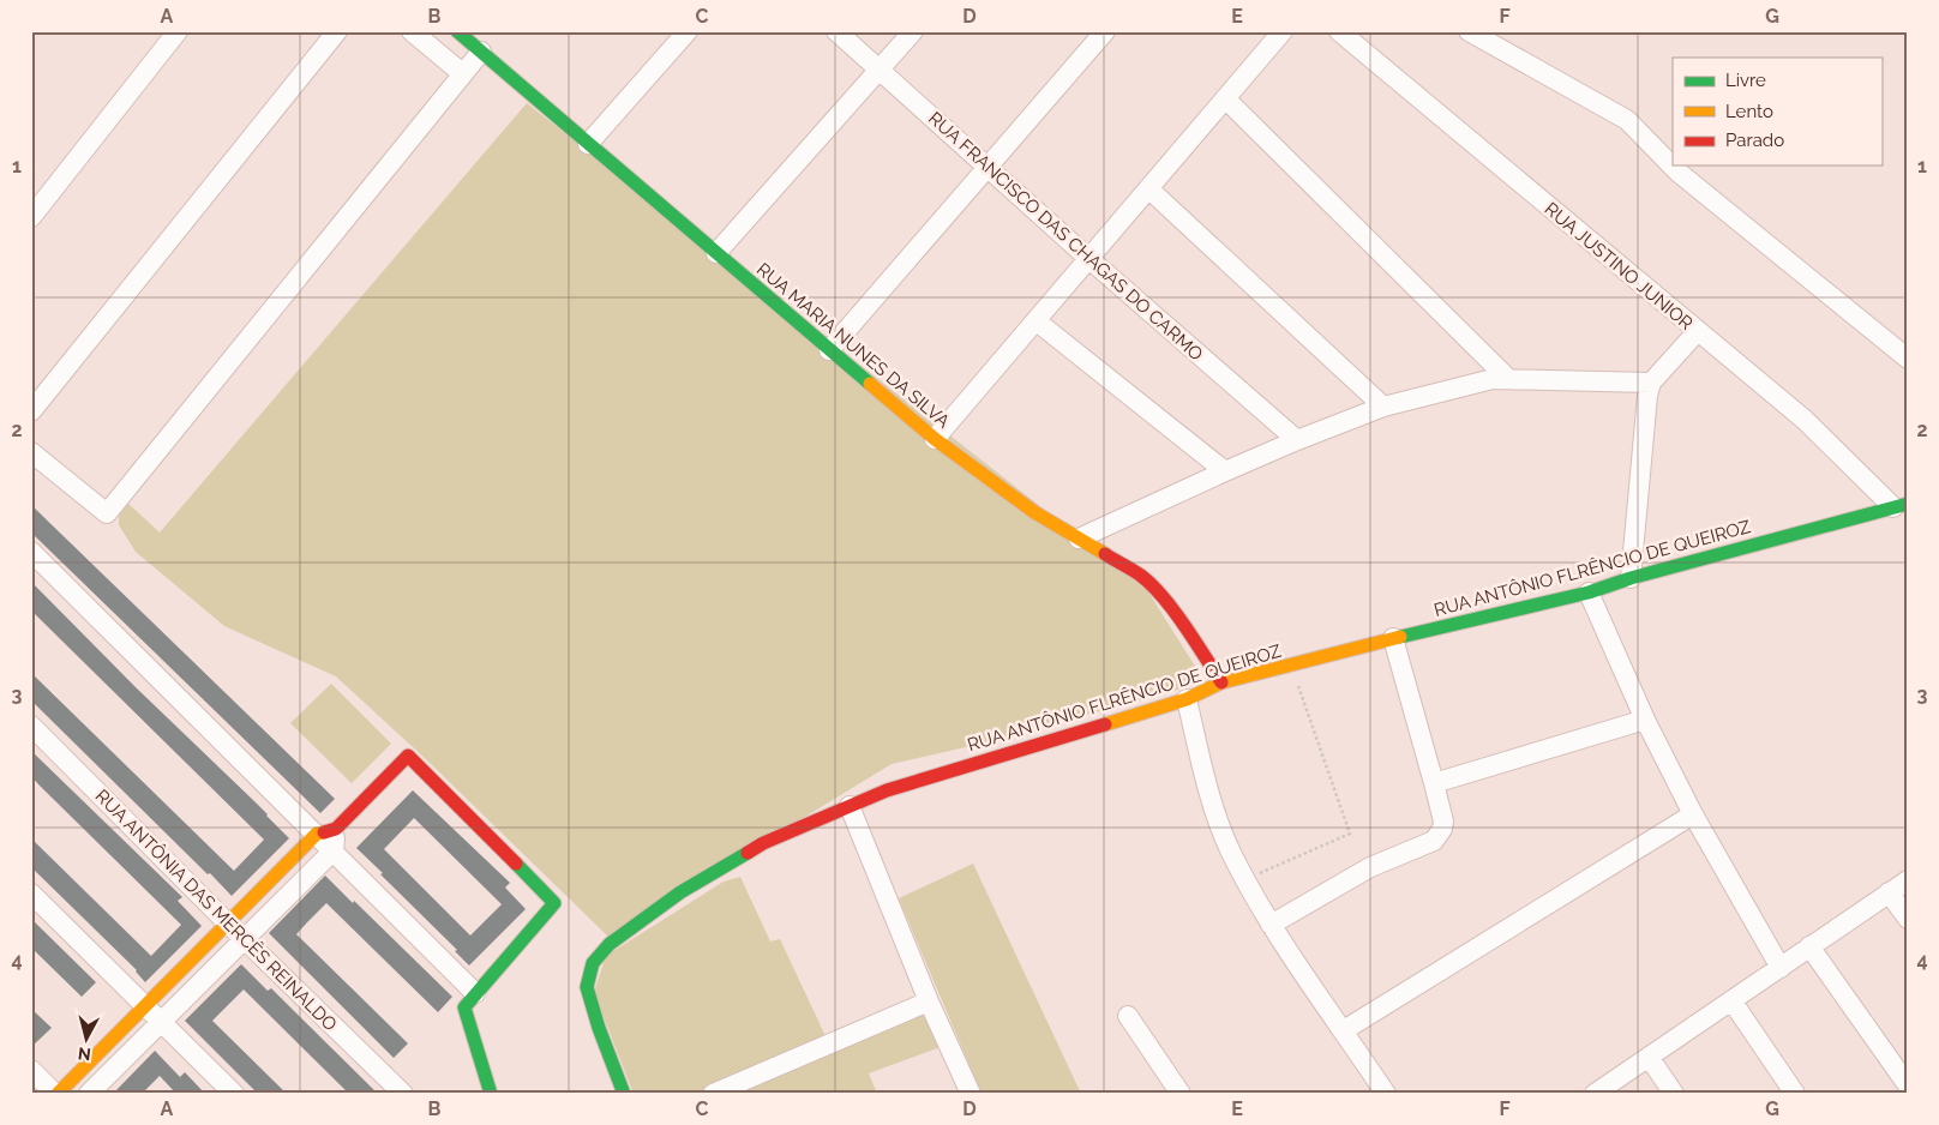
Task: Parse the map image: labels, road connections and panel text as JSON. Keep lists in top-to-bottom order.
{
  "streets": {
    "street": [
      "RUA FRANCISCO DAS CHAGAS DO CARMO",
      "RUA JUSTINO JUNIOR",
      "RUA MARIA NUNES DA SILVA",
      "RUA ANTÔNIO FLRÊNCIO DE QUEIROZ",
      "RUA ANTÔNIA DAS MERCÊS REINALDO"
    ]
  },
  "crossings": [
    ["RUA JUSTINO JUNIOR", "RUA ANTÔNIO FLRÊNCIO DE QUEIROZ"],
    ["RUA MARIA NUNES DA SILVA", "RUA ANTÔNIO FLRÊNCIO DE QUEIROZ"]
  ],
  "legend": ["Livre", "Lento", "Parado"],
  "north": "bottom",
  "grid": {
    "columns": [
      "A",
      "B",
      "C",
      "D",
      "E",
      "F",
      "G"
    ],
    "rows": [
      "1",
      "2",
      "3",
      "4"
    ]
  }
}
